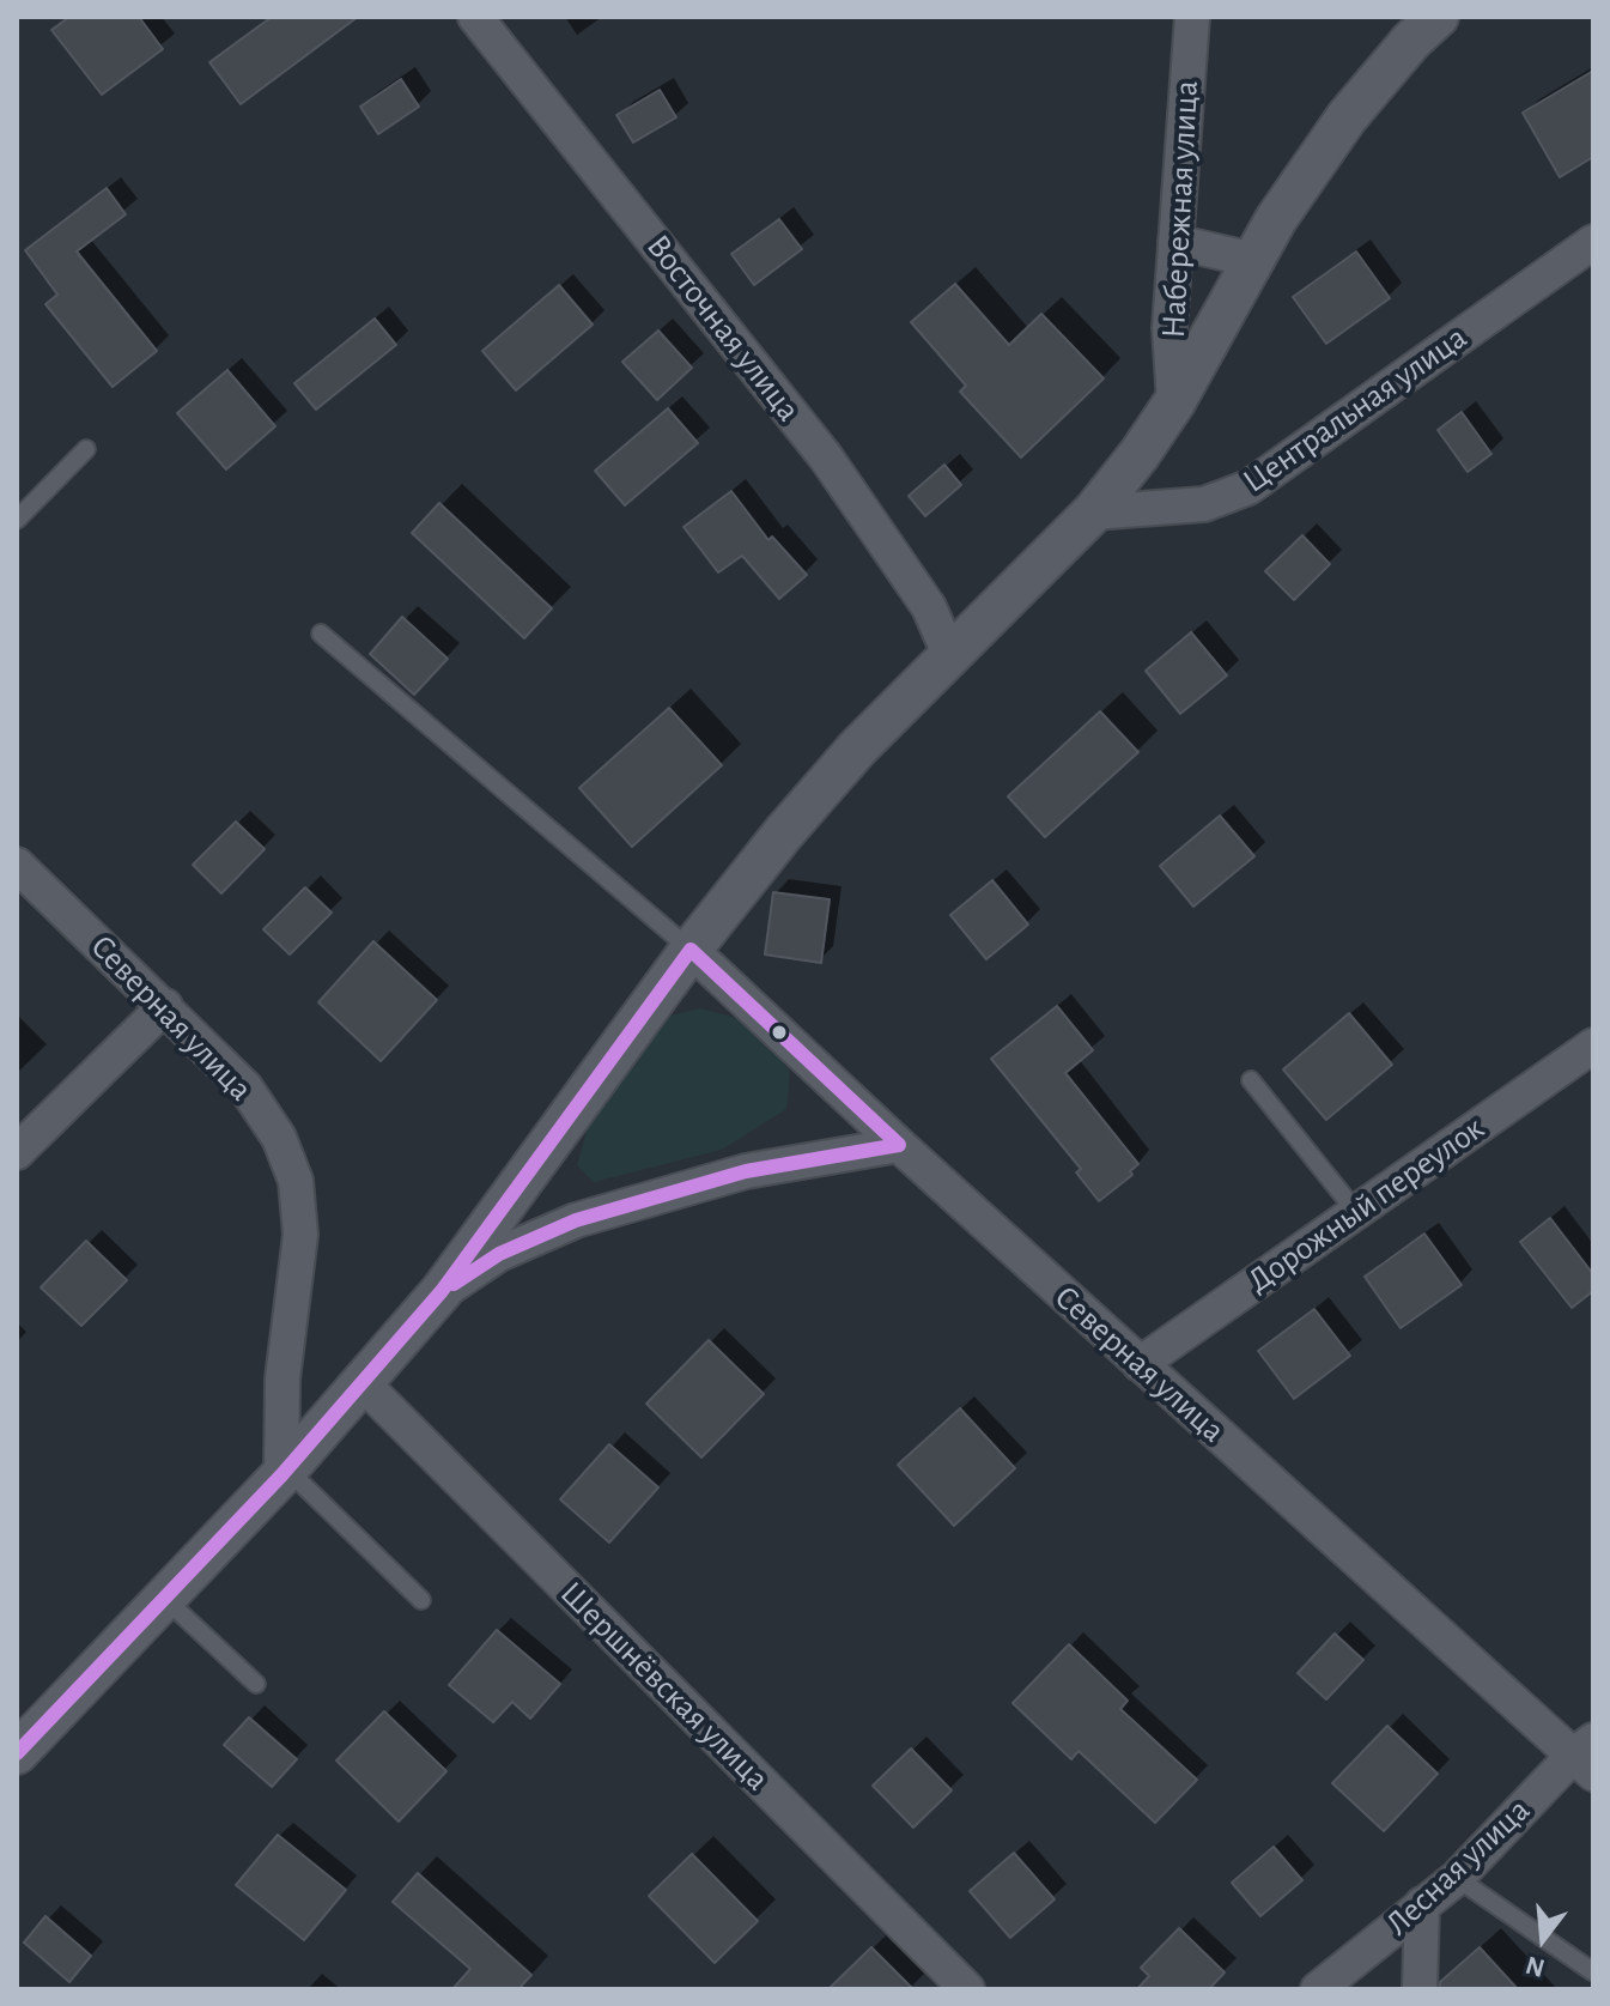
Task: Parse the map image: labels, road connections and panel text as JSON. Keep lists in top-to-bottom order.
{
  "streets": {
    "street": [
      "Набережная улица",
      "Восточная улица",
      "Центральная улица",
      "Северная улица",
      "Дорожный переулок",
      "Шершнёвская улица",
      "Лесная улица"
    ]
  },
  "crossings": [
    ["Северная улица", "Дорожный переулок"],
    ["Северная улица", "Лесная улица"]
  ],
  "north": "bottom"
}
